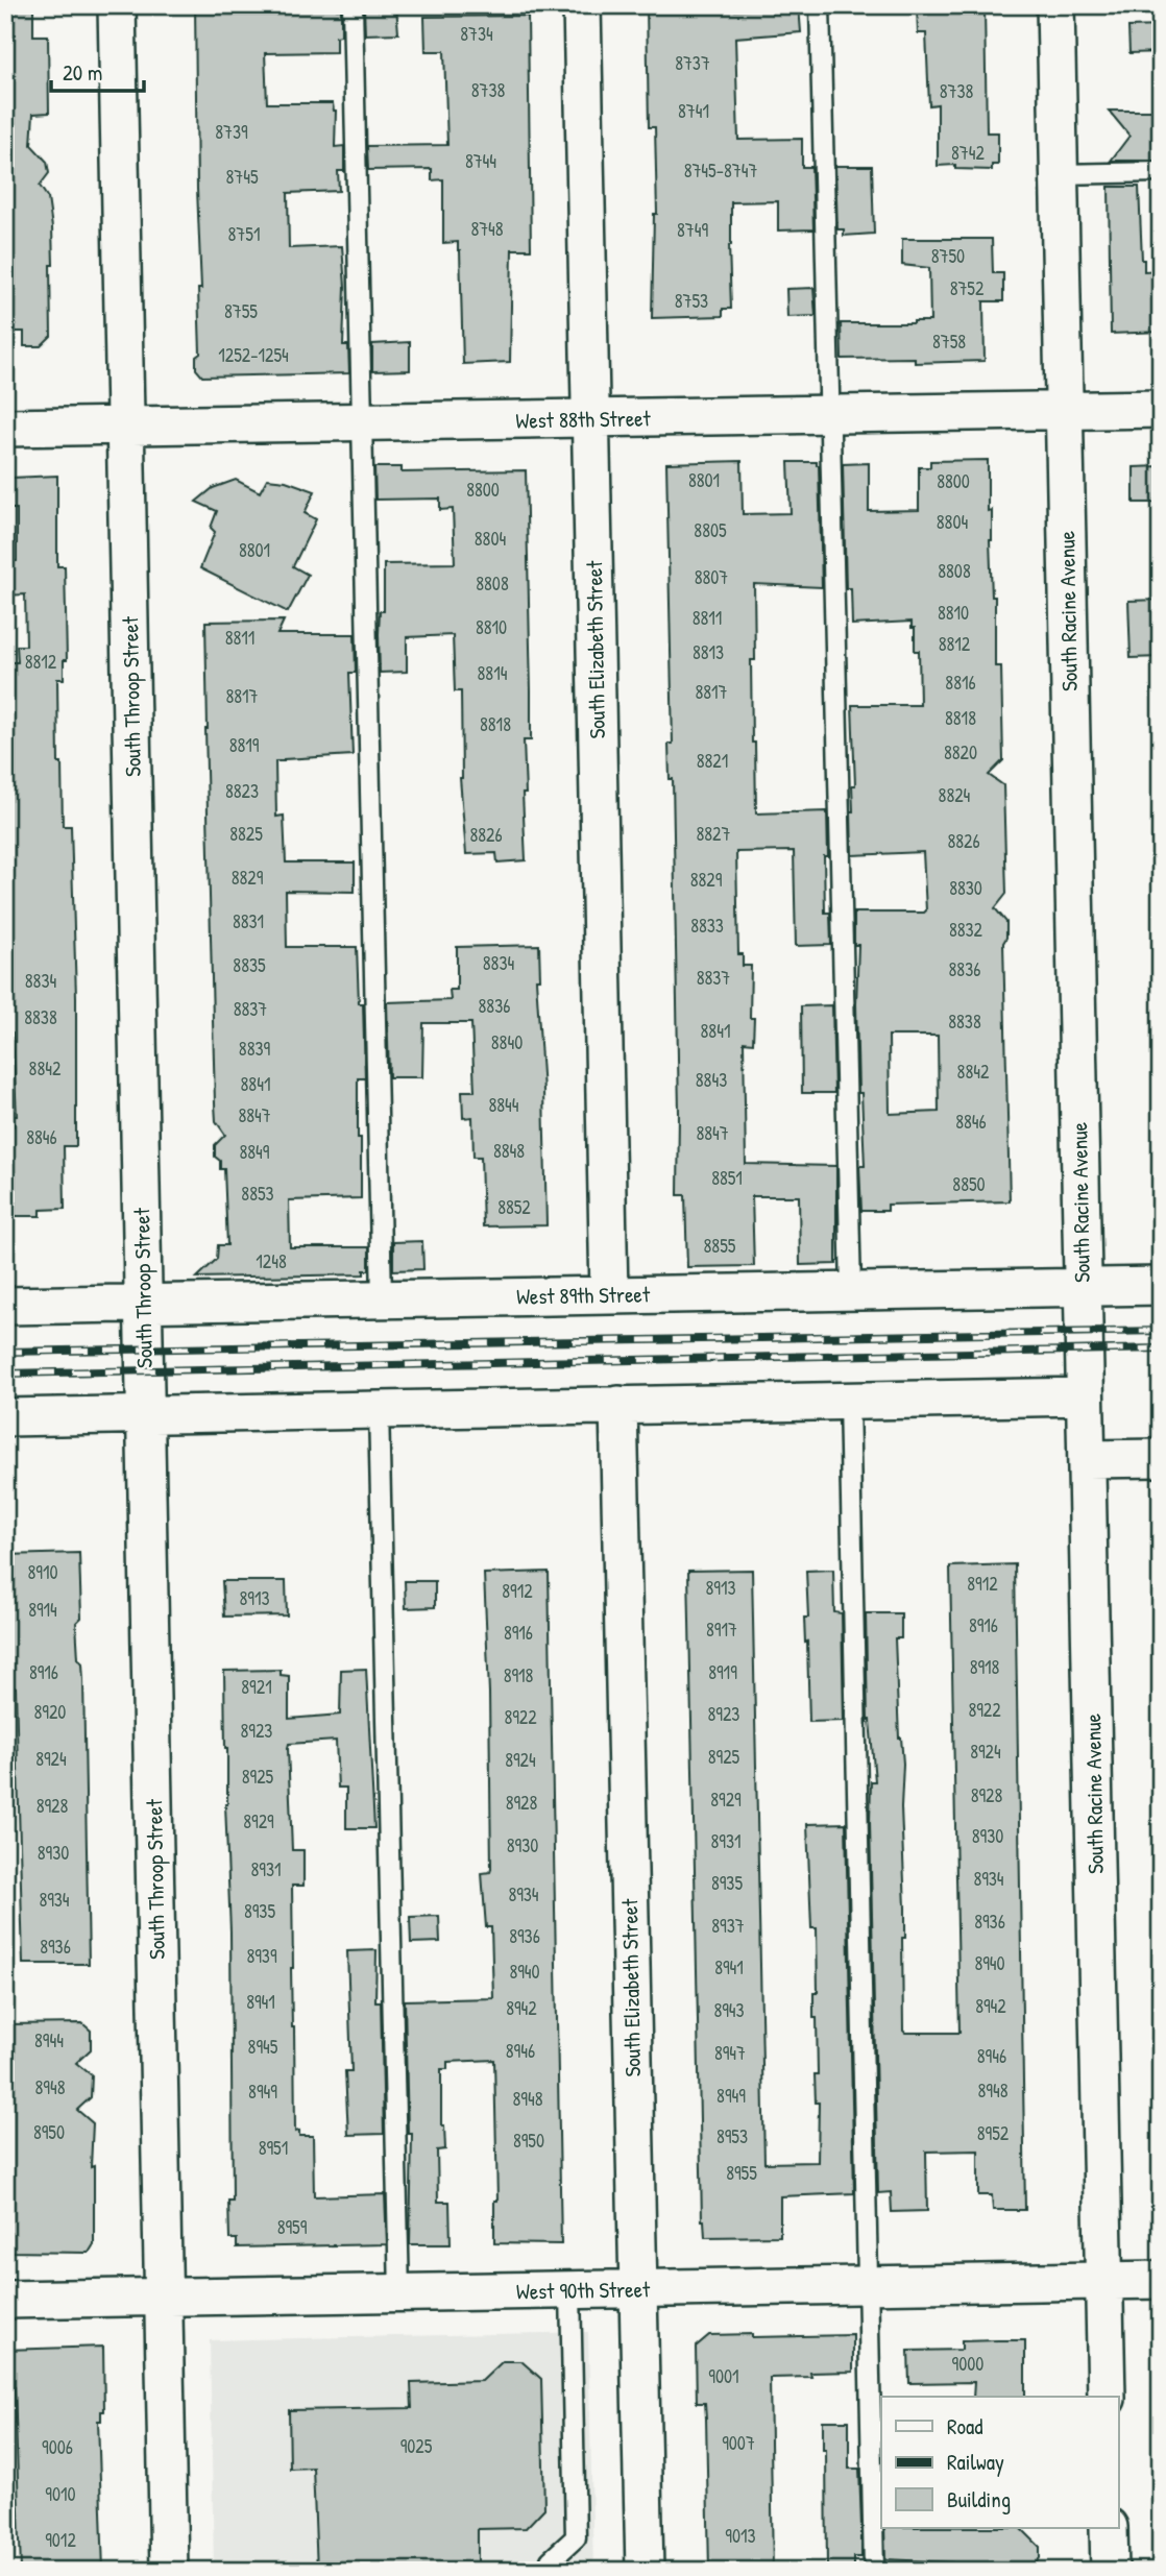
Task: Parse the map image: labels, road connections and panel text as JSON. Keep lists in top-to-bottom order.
{
  "streets": {
    "street": [
      "West 88th Street",
      "South Racine Avenue",
      "South Elizabeth Street",
      "South Throop Street",
      "West 89th Street",
      "West 90th Street"
    ]
  },
  "crossings": [
    ["West 88th Street", "South Racine Avenue"],
    ["West 88th Street", "South Elizabeth Street"],
    ["West 88th Street", "South Throop Street"],
    ["South Racine Avenue", "West 89th Street"],
    ["South Racine Avenue", "West 90th Street"],
    ["South Elizabeth Street", "West 89th Street"],
    ["South Elizabeth Street", "West 90th Street"],
    ["South Throop Street", "West 89th Street"],
    ["South Throop Street", "West 90th Street"]
  ],
  "house_numbers": [
    "8734",
    "8737",
    "8738",
    "8738",
    "8741",
    "8739",
    "8742",
    "8744",
    "8745-8747",
    "8745",
    "8748",
    "8749",
    "8751",
    "8750",
    "8752",
    "8753",
    "8755",
    "8758",
    "1252-1254",
    "8801",
    "8800",
    "8800",
    "8804",
    "8805",
    "8804",
    "8801",
    "8808",
    "8807",
    "8808",
    "8810",
    "8811",
    "8810",
    "8811",
    "8812",
    "8813",
    "8812",
    "8814",
    "8816",
    "8817",
    "8817",
    "8818",
    "8818",
    "8819",
    "8820",
    "8821",
    "8823",
    "8824",
    "8825",
    "8827",
    "8826",
    "8826",
    "8829",
    "8829",
    "8830",
    "8831",
    "8833",
    "8832",
    "8834",
    "8835",
    "8836",
    "8837",
    "8834",
    "8836",
    "8837",
    "8838",
    "8838",
    "8841",
    "8840",
    "8839",
    "8842",
    "8842",
    "8843",
    "8841",
    "8844",
    "8847",
    "8846",
    "8847",
    "8846",
    "8848",
    "8849",
    "8851",
    "8850",
    "8853",
    "8852",
    "8855",
    "1248",
    "8910",
    "8912",
    "8913",
    "8912",
    "8913",
    "8914",
    "8916",
    "8917",
    "8916",
    "8918",
    "8916",
    "8919",
    "8918",
    "8921",
    "8922",
    "8920",
    "8923",
    "8922",
    "8923",
    "8924",
    "8925",
    "8924",
    "8924",
    "8925",
    "8928",
    "8929",
    "8928",
    "8928",
    "8929",
    "8930",
    "8931",
    "8930",
    "8930",
    "8931",
    "8934",
    "8935",
    "8934",
    "8934",
    "8935",
    "8936",
    "8937",
    "8936",
    "8936",
    "8939",
    "8940",
    "8941",
    "8940",
    "8941",
    "8942",
    "8942",
    "8943",
    "8944",
    "8945",
    "8946",
    "8947",
    "8946",
    "8948",
    "8948",
    "8949",
    "8949",
    "8948",
    "8950",
    "8952",
    "8953",
    "8950",
    "8951",
    "8955",
    "8959",
    "9000",
    "9001",
    "9007",
    "9025",
    "9006",
    "9010",
    "9013",
    "9012"
  ],
  "legend": ["Road", "Railway", "Building"],
  "scale_bar": "20 m"
}
